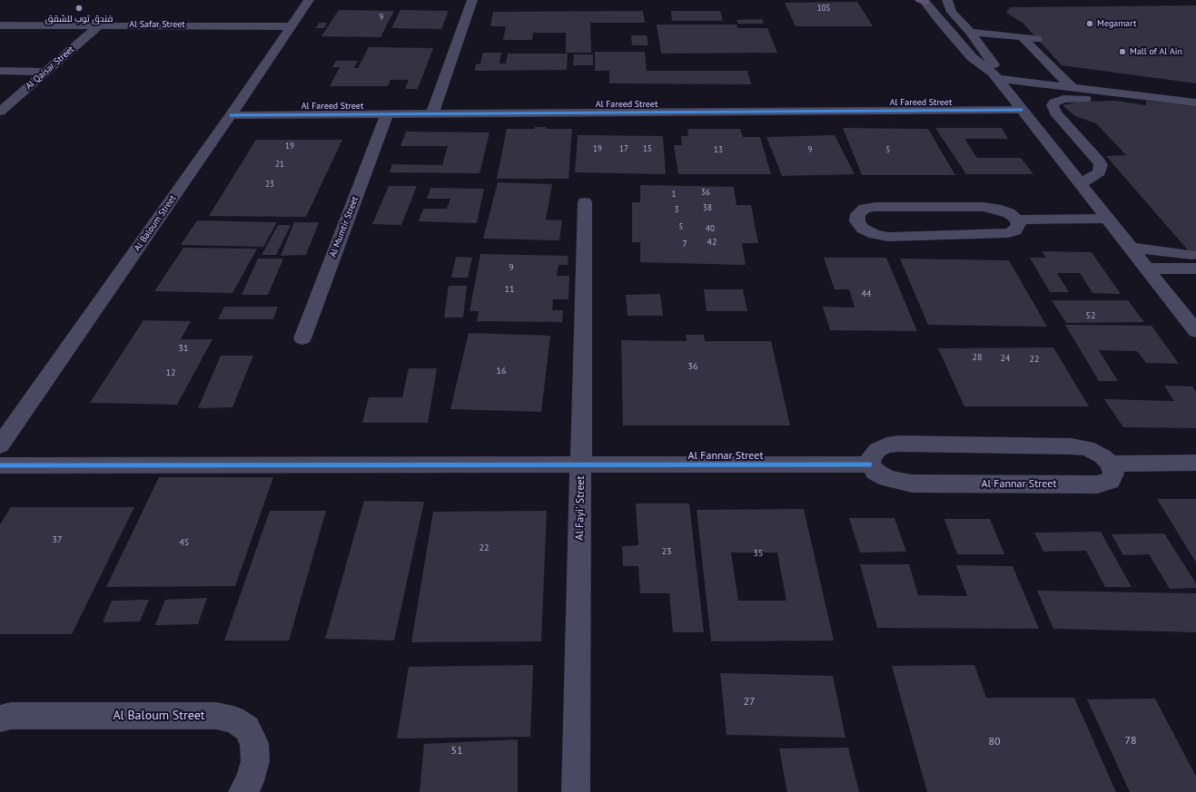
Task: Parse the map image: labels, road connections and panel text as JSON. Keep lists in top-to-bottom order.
{
  "streets": {
    "street": [
      "Al Safar Street",
      "Al Qaisar Street",
      "Al Fareed Street",
      "Al Baloum Street",
      "Al Mumtir Street",
      "Al Fannar Street",
      "Al Fayi' Street"
    ]
  },
  "crossings": [
    ["Al Safar Street", "Al Qaisar Street"],
    ["Al Safar Street", "Al Baloum Street"],
    ["Al Fareed Street", "Al Baloum Street"],
    ["Al Fareed Street", "Al Mumtir Street"],
    ["Al Fannar Street", "Al Fayi' Street"]
  ],
  "places": ["فندق توب للشقق", "Megamart", "Mall of Al Ain"],
  "house_numbers": [
    "105",
    "9",
    "19",
    "19",
    "17",
    "15",
    "13",
    "9",
    "5",
    "21",
    "23",
    "36",
    "1",
    "38",
    "3",
    "5",
    "40",
    "42",
    "7",
    "9",
    "11",
    "44",
    "52",
    "31",
    "28",
    "24",
    "22",
    "36",
    "16",
    "12",
    "37",
    "45",
    "22",
    "23",
    "35",
    "27",
    "78",
    "80",
    "51"
  ]
}
